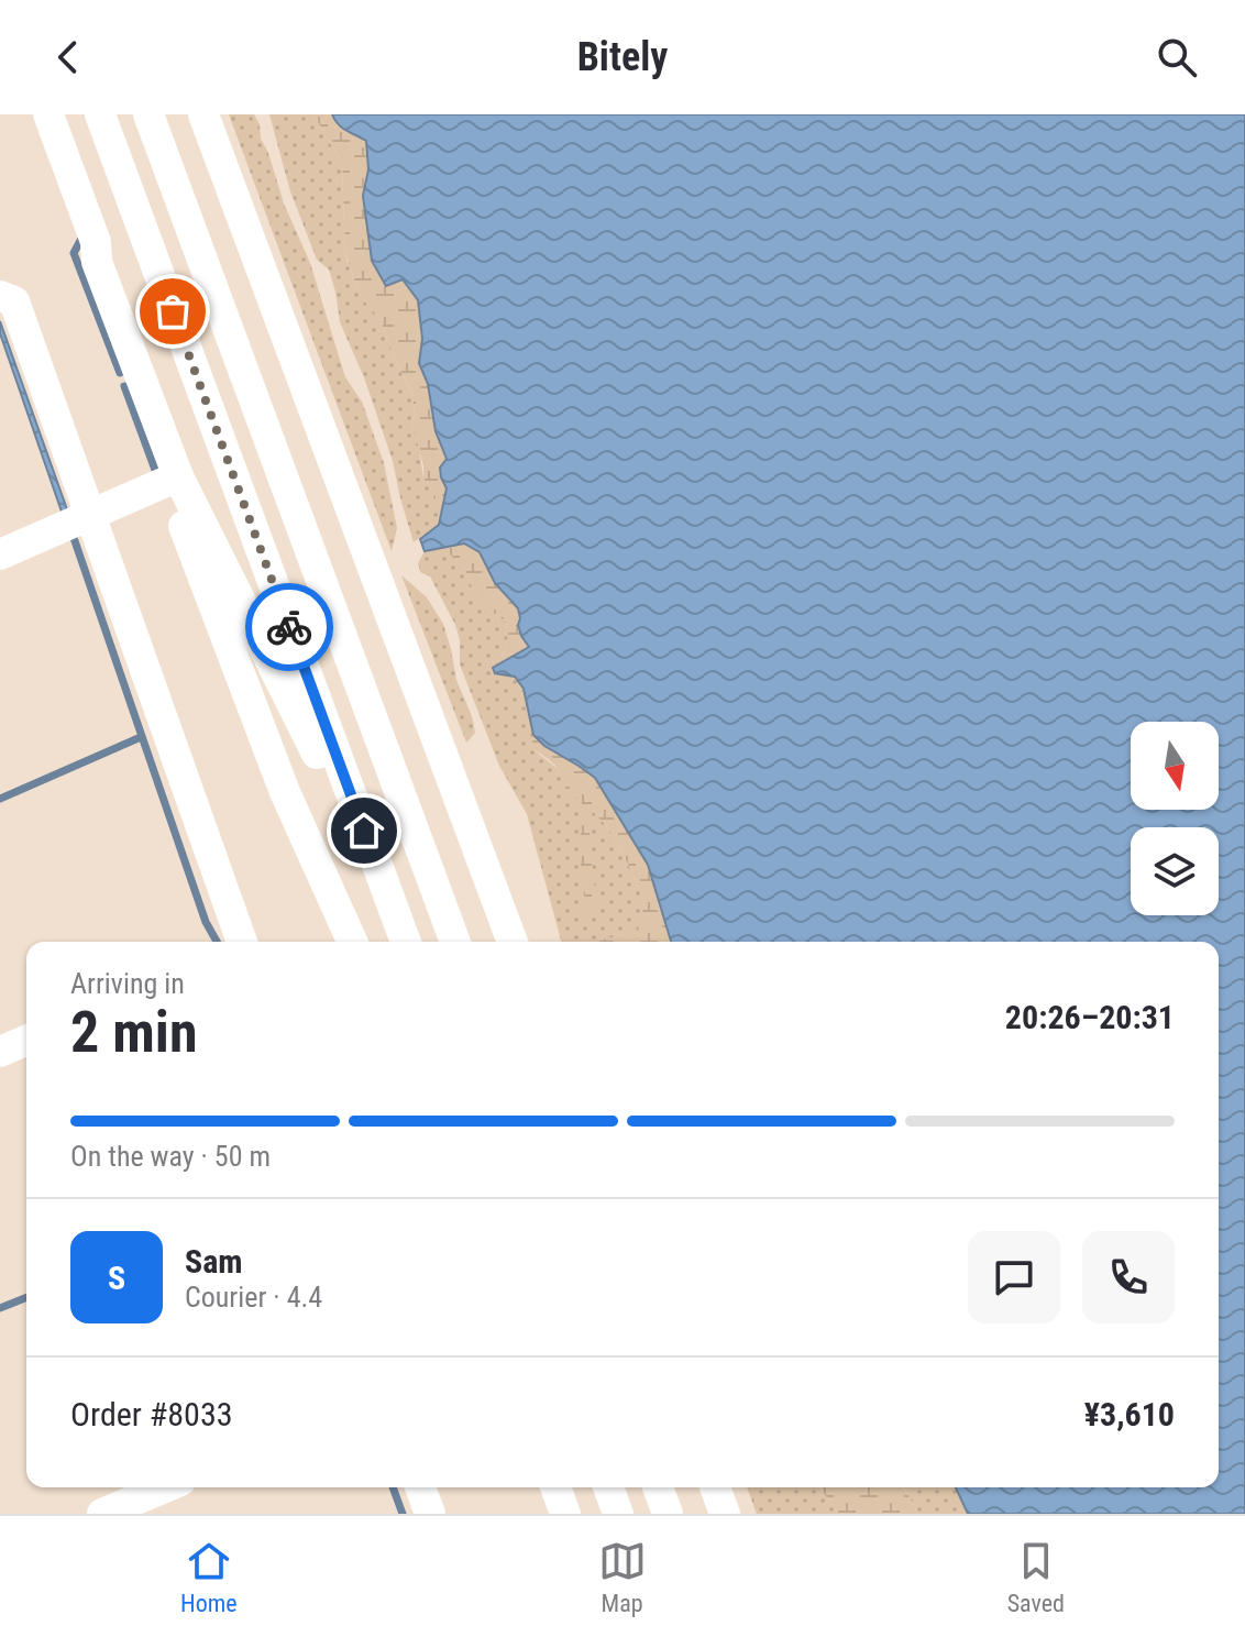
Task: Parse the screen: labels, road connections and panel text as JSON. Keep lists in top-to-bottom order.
{
  "north": "bottom",
  "page": {
    "header": "Bitely",
    "heading": ["2 min", "Arriving in", "20:26–20:31"],
    "panel": [
      "Sam",
      "Courier · 4.4",
      "Order #8033",
      "¥3,610"
    ],
    "bar": "On the way · 50 m",
    "round": "S",
    "tabs": ["Home", "Map", "Saved"]
  }
}
